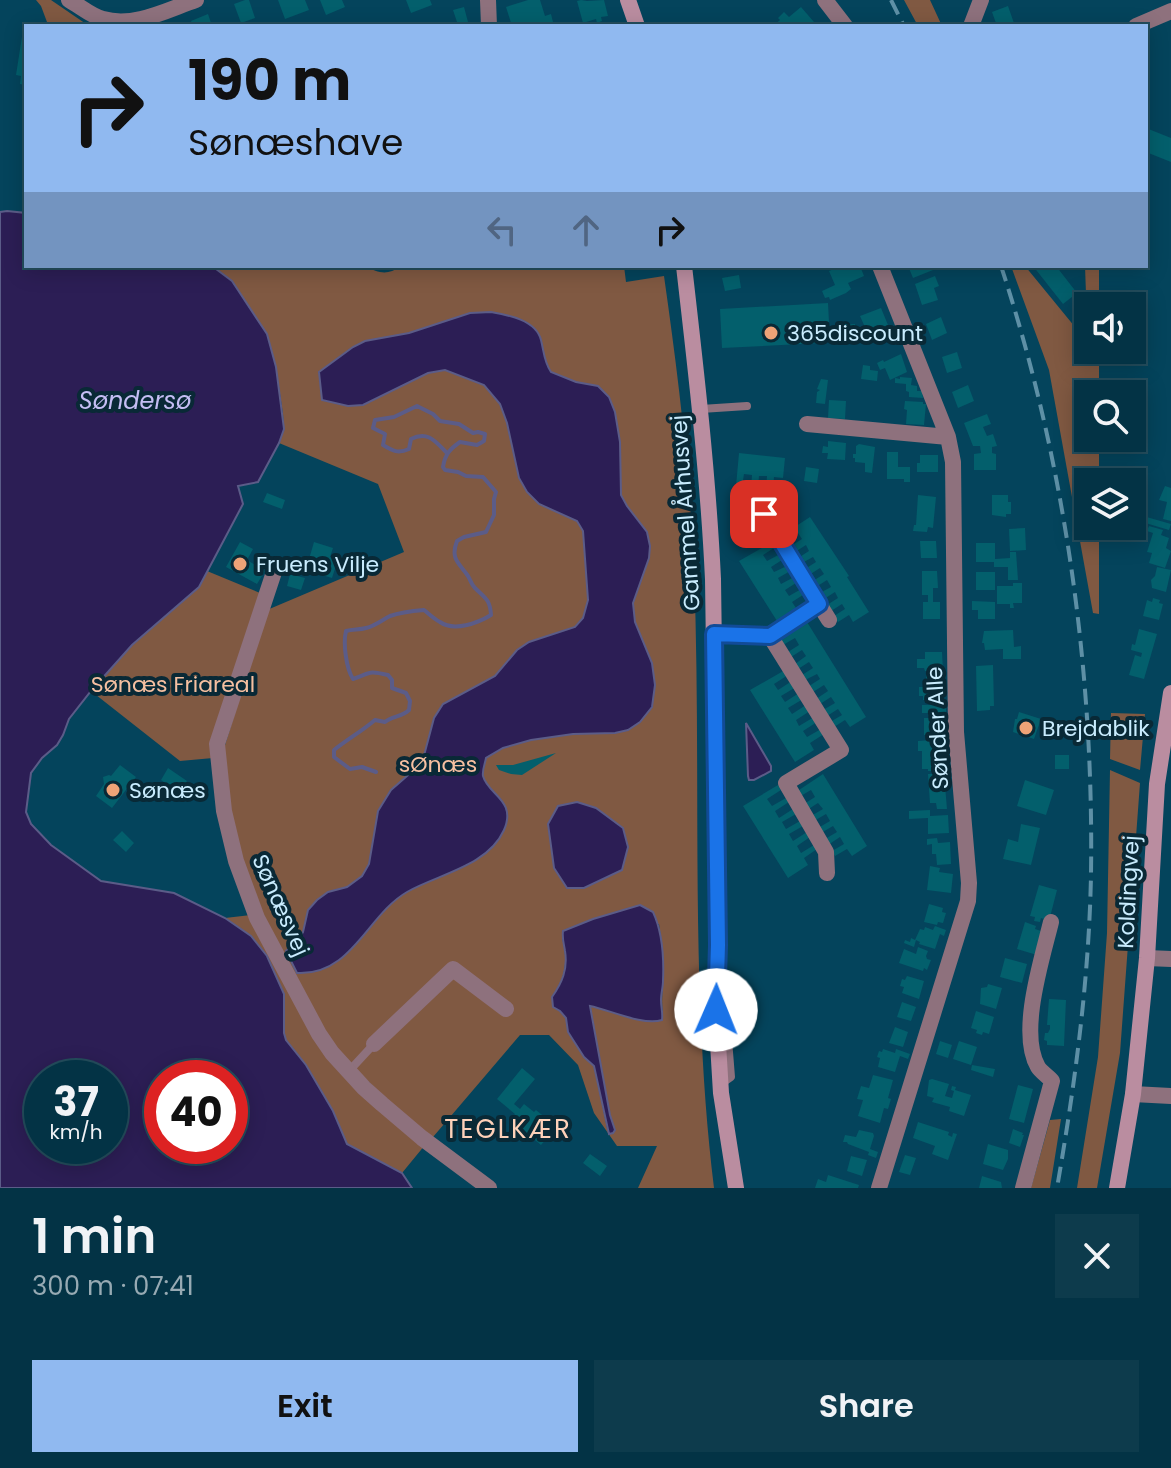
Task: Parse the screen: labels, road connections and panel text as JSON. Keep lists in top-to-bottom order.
{
  "streets": {
    "street": [
      "Gammel Århusvej",
      "Sønder Alle",
      "Koldingvej",
      "Sønæsvej"
    ]
  },
  "districts": ["TEGLKÆR"],
  "water": ["Søndersø"],
  "parks": ["Sønæs Friareal", "sØnæs"],
  "places": [
    "365discount",
    "Fruens Vilje",
    "Brejdablik",
    "Sønæs"
  ],
  "page": {
    "turn": ["190 m", "Sønæshave"],
    "speed": "37 km/h",
    "limit": "40",
    "heading": ["1 min", "300 m · 07:41"],
    "buttons": ["Exit", "Share"]
  }
}
